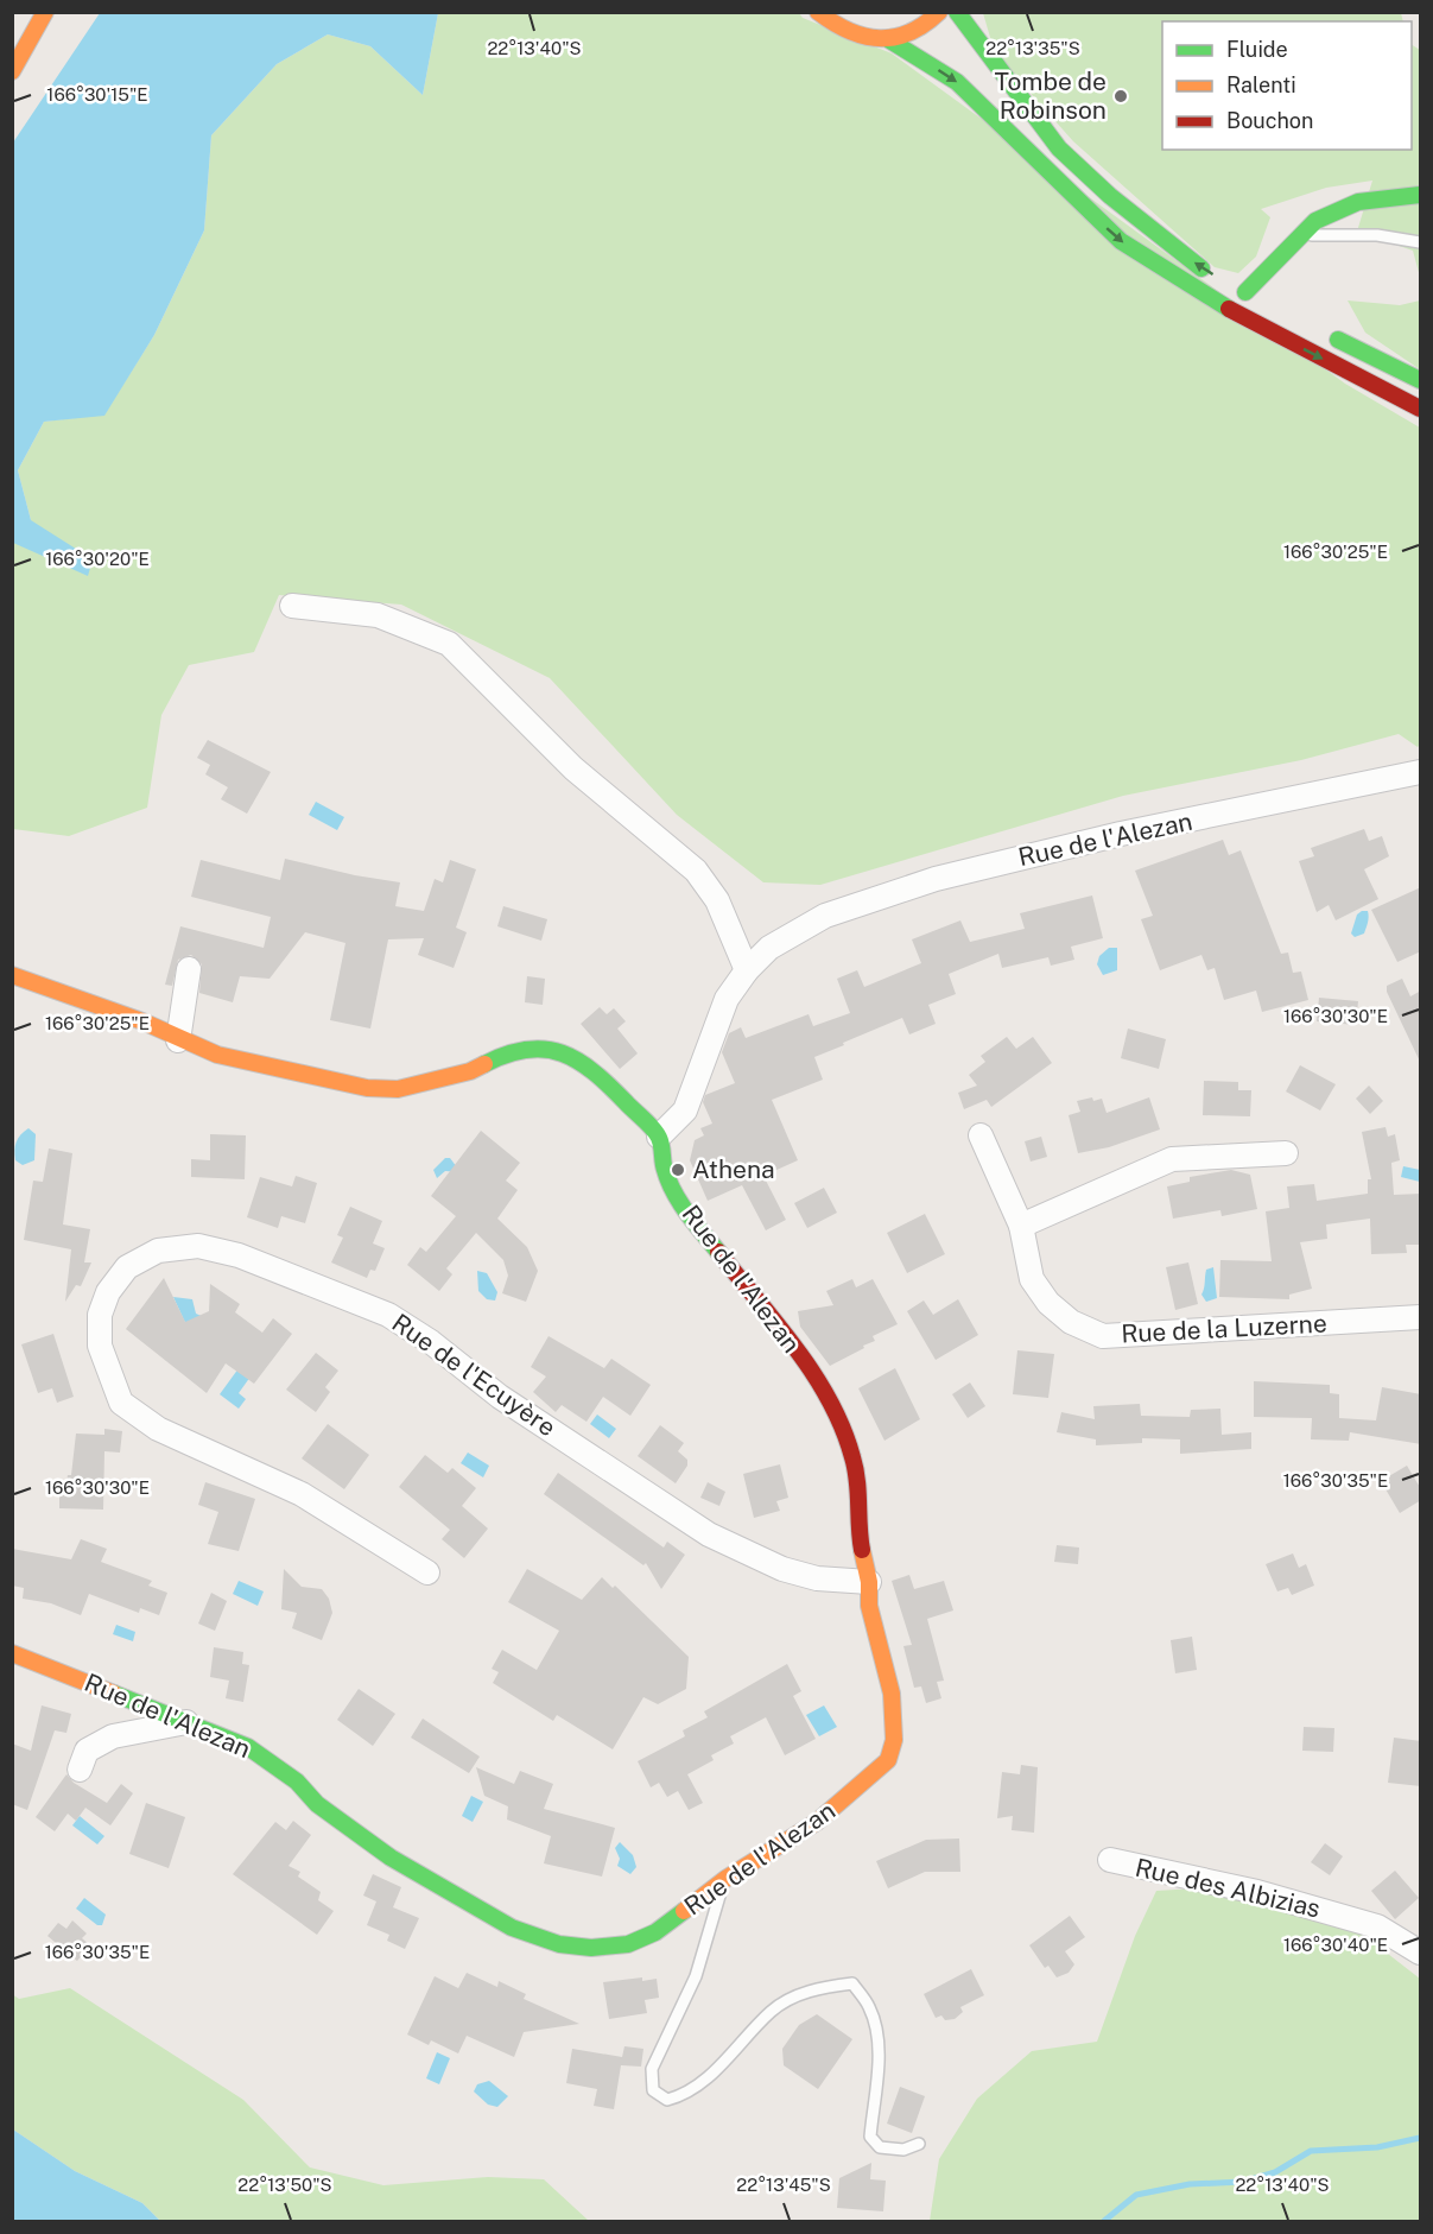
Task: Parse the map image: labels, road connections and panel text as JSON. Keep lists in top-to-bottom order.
{
  "streets": {
    "street": [
      "Rue de l'Alezan",
      "Rue de la Luzerne",
      "Rue de l'Ecuyère",
      "Rue des Albizias"
    ]
  },
  "crossings": [
    ["Rue de l'Alezan", "Rue de l'Ecuyère"]
  ],
  "places": ["Tombe de Robinson", "Athena"],
  "legend": ["Fluide", "Ralenti", "Bouchon"],
  "coordinates": [
    "22°13'40\"S",
    "22°13'35\"S",
    "166°30'15\"E",
    "166°30'25\"E",
    "166°30'20\"E",
    "166°30'30\"E",
    "166°30'35\"E",
    "166°30'40\"E",
    "22°13'50\"S",
    "22°13'45\"S"
  ]
}
